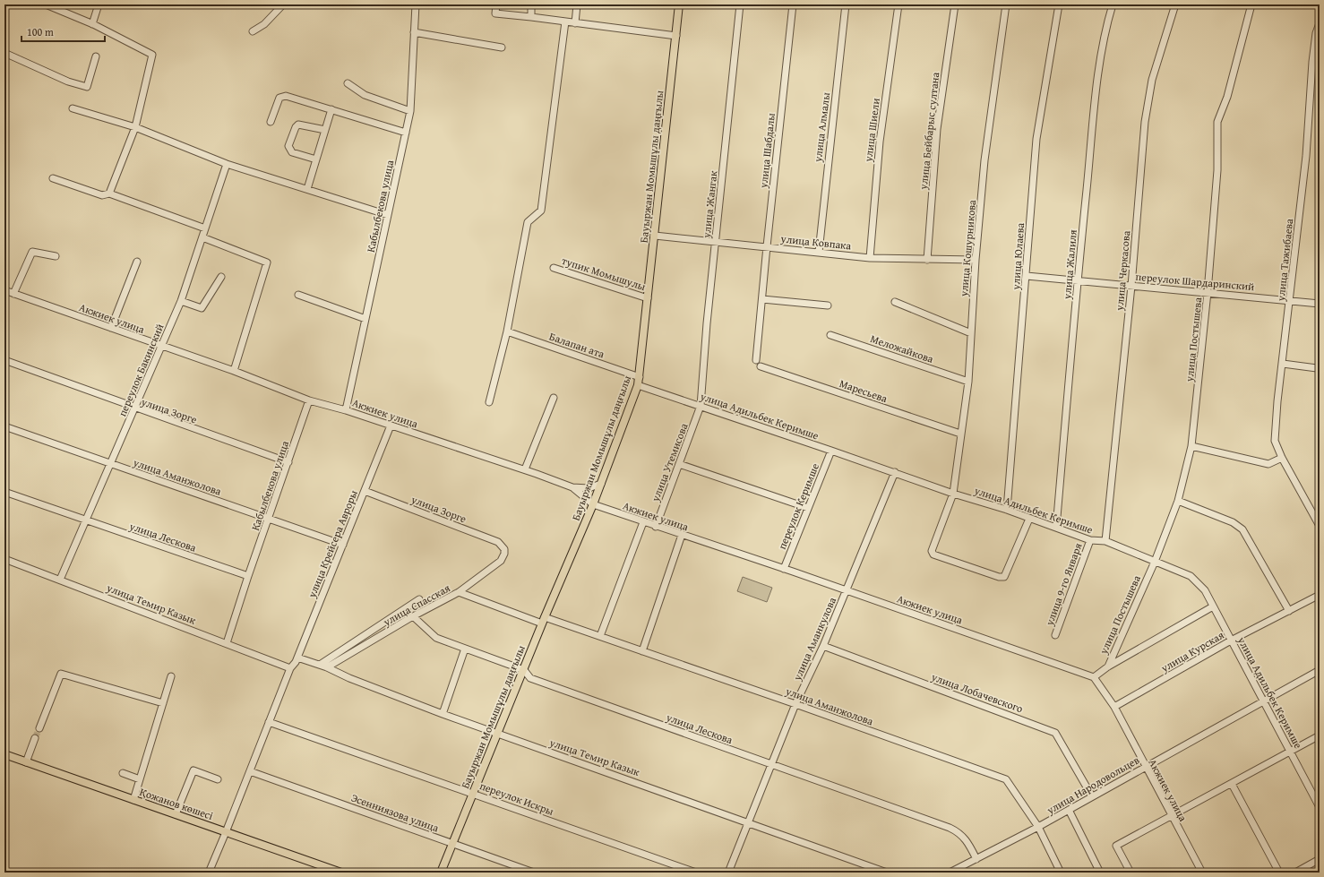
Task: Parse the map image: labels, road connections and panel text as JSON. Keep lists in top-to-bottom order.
{
  "streets": {
    "main road": ["Бауыржан Момышұлы даңғылы", "Қожанов көшесі"],
    "street": [
      "улица Алмалы",
      "улица Шиели",
      "улица Бейбарыс султана",
      "улица Шабдалы",
      "улица Жангак",
      "Кабылбекова улица",
      "улица Ковпака",
      "улица Кошурникова",
      "улица Юлаева",
      "улица Тажибаева",
      "улица Жалиля",
      "улица Черкасова",
      "тупик Момышулы",
      "переулок Шардаринский",
      "Акжиек улица",
      "улица Постышева",
      "Балапан ата",
      "Меложайкова",
      "переулок Бакинский",
      "Маресьева",
      "улица Зорге",
      "улица Адильбек Керимше",
      "улица Утемисова",
      "улица Аманжолова",
      "переулок Керимше",
      "улица Лескова",
      "улица Крейсера Авроры",
      "улица 9-го Января",
      "улица Темир Казык",
      "улица Спасская",
      "улица Аманкулова",
      "улица Курская",
      "улица Лобачевского",
      "улица Народовольцев",
      "переулок Искры",
      "Эсенниязова улица"
    ]
  },
  "crossings": [
    ["улица Алмалы", "улица Ковпака"],
    ["улица Шиели", "улица Ковпака"],
    ["улица Бейбарыс султана", "улица Ковпака"],
    ["улица Шабдалы", "улица Ковпака"],
    ["Бауыржан Момышұлы даңғылы", "улица Ковпака"],
    ["Бауыржан Момышұлы даңғылы", "тупик Момышулы"],
    ["Бауыржан Момышұлы даңғылы", "Акжиек улица"],
    ["Бауыржан Момышұлы даңғылы", "Балапан ата"],
    ["Бауыржан Момышұлы даңғылы", "улица Адильбек Керимше"],
    ["Бауыржан Момышұлы даңғылы", "улица Аманжолова"],
    ["Бауыржан Момышұлы даңғылы", "улица Лескова"],
    ["Бауыржан Момышұлы даңғылы", "улица Темир Казык"],
    ["Бауыржан Момышұлы даңғылы", "переулок Искры"],
    ["Бауыржан Момышұлы даңғылы", "Эсенниязова улица"],
    ["улица Жангак", "улица Ковпака"],
    ["улица Жангак", "улица Адильбек Керимше"],
    ["улица Жангак", "улица Утемисова"],
    ["Кабылбекова улица", "Акжиек улица"],
    ["Кабылбекова улица", "улица Зорге"],
    ["Кабылбекова улица", "улица Аманжолова"],
    ["Кабылбекова улица", "улица Лескова"],
    ["улица Ковпака", "улица Кошурникова"],
    ["улица Кошурникова", "Меложайкова"],
    ["улица Кошурникова", "Маресьева"],
    ["улица Кошурникова", "улица Адильбек Керимше"],
    ["улица Юлаева", "переулок Шардаринский"],
    ["улица Юлаева", "улица Адильбек Керимше"],
    ["улица Тажибаева", "переулок Шардаринский"],
    ["улица Жалиля", "переулок Шардаринский"],
    ["улица Жалиля", "улица Адильбек Керимше"],
    ["улица Черкасова", "переулок Шардаринский"],
    ["улица Черкасова", "улица Адильбек Керимше"],
    ["переулок Шардаринский", "улица Постышева"],
    ["Акжиек улица", "переулок Бакинский"],
    ["Акжиек улица", "улица Утемисова"],
    ["Акжиек улица", "переулок Керимше"],
    ["Акжиек улица", "улица Крейсера Авроры"],
    ["Акжиек улица", "улица Аманкулова"],
    ["Акжиек улица", "улица Курская"],
    ["Акжиек улица", "улица Народовольцев"],
    ["улица Постышева", "улица Адильбек Керимше"],
    ["переулок Бакинский", "улица Зорге"],
    ["переулок Бакинский", "улица Аманжолова"],
    ["переулок Бакинский", "улица Лескова"],
    ["переулок Бакинский", "улица Темир Казык"],
    ["улица Зорге", "улица Крейсера Авроры"],
    ["улица Зорге", "улица Спасская"],
    ["улица Адильбек Керимше", "улица Утемисова"],
    ["улица Адильбек Керимше", "переулок Керимше"],
    ["улица Адильбек Керимше", "улица 9-го Января"],
    ["улица Адильбек Керимше", "улица Аманкулова"],
    ["улица Адильбек Керимше", "улица Курская"],
    ["улица Адильбек Керимше", "улица Народовольцев"],
    ["улица Аманжолова", "улица Крейсера Авроры"],
    ["улица Аманжолова", "улица Спасская"],
    ["улица Аманжолова", "улица Аманкулова"],
    ["улица Аманжолова", "улица Народовольцев"],
    ["улица Лескова", "улица Спасская"],
    ["улица Лескова", "улица Аманкулова"],
    ["улица Лескова", "улица Народовольцев"],
    ["улица Крейсера Авроры", "улица Темир Казык"],
    ["улица Крейсера Авроры", "переулок Искры"],
    ["улица Крейсера Авроры", "Қожанов көшесі"],
    ["улица Крейсера Авроры", "Эсенниязова улица"],
    ["улица Темир Казык", "улица Спасская"],
    ["улица Темир Казык", "улица Аманкулова"],
    ["улица Аманкулова", "улица Лобачевского"],
    ["улица Лобачевского", "улица Народовольцев"]
  ],
  "scale_bar": "100 m"
}
